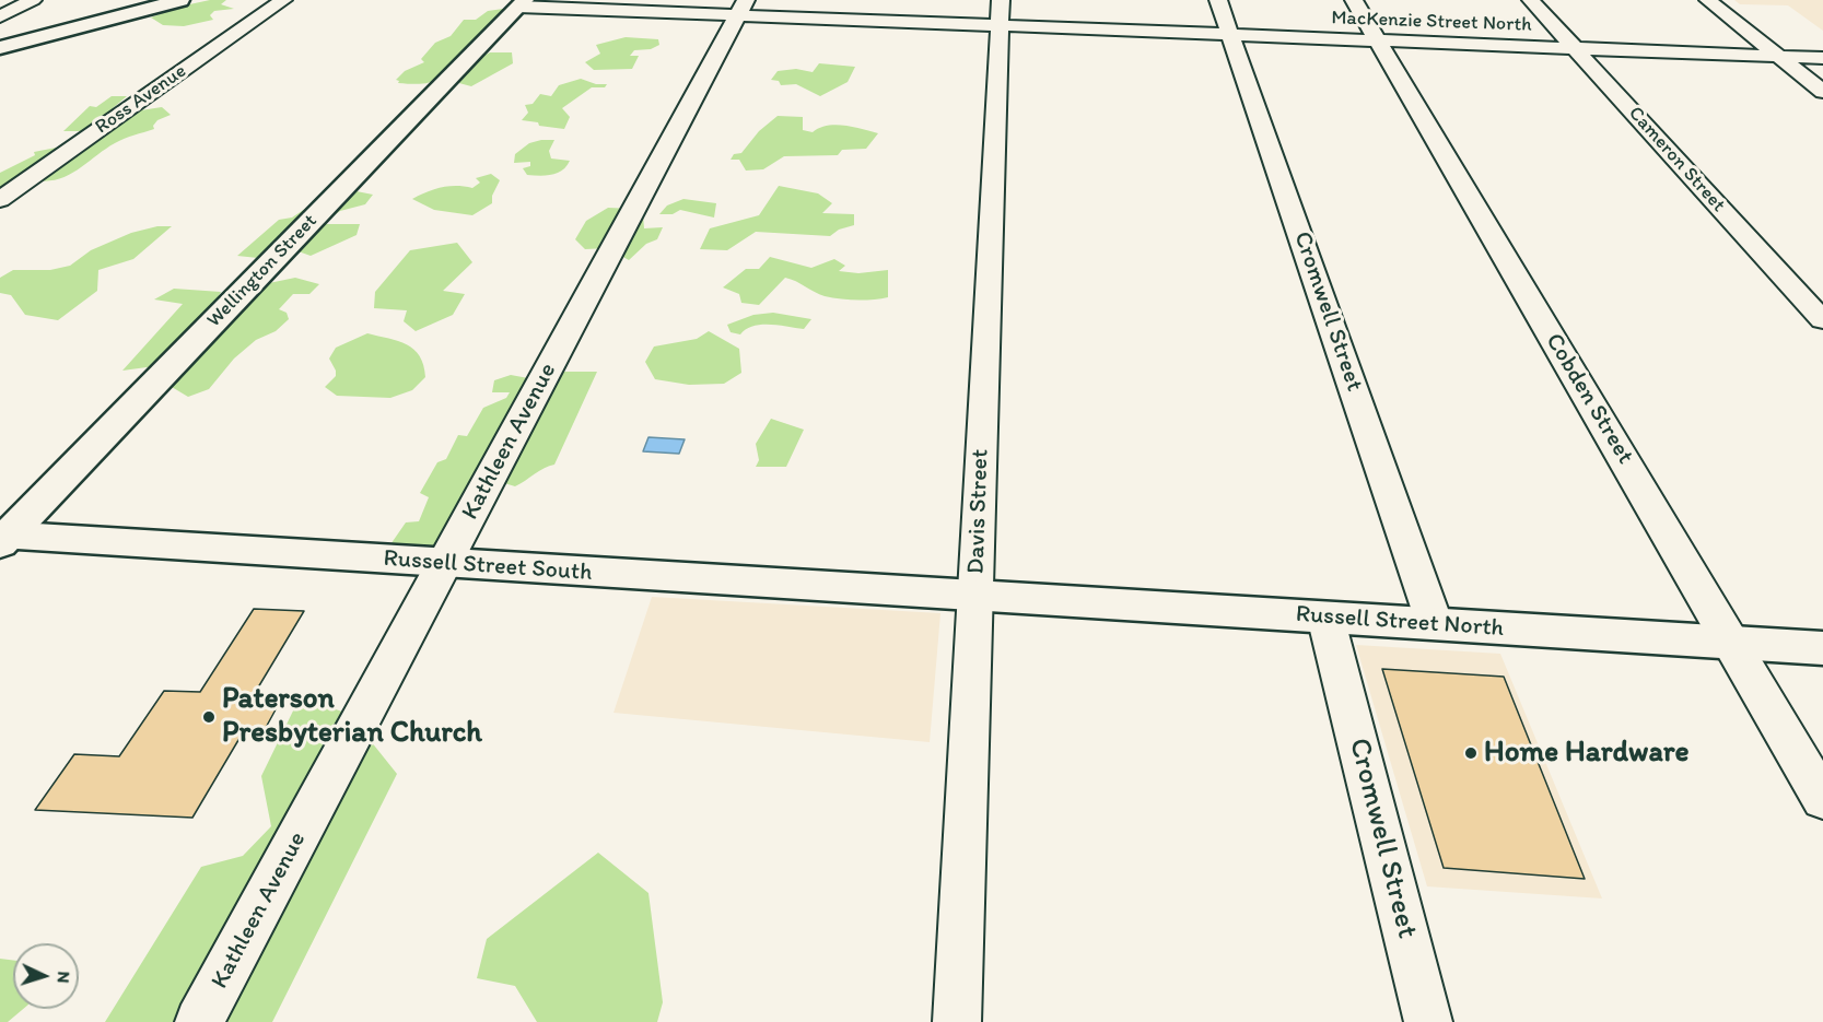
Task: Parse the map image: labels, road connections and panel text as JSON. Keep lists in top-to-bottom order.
{
  "streets": {
    "street": [
      "MacKenzie Street North",
      "Ross Avenue",
      "Cameron Street",
      "Wellington Street",
      "Cromwell Street",
      "Cobden Street",
      "Kathleen Avenue",
      "Davis Street",
      "Russell Street South",
      "Russell Street North"
    ]
  },
  "crossings": [
    ["MacKenzie Street North", "Cameron Street"],
    ["MacKenzie Street North", "Wellington Street"],
    ["MacKenzie Street North", "Cromwell Street"],
    ["MacKenzie Street North", "Cobden Street"],
    ["MacKenzie Street North", "Kathleen Avenue"],
    ["MacKenzie Street North", "Davis Street"],
    ["Wellington Street", "Russell Street South"],
    ["Cromwell Street", "Russell Street North"],
    ["Cobden Street", "Russell Street North"],
    ["Kathleen Avenue", "Russell Street South"],
    ["Davis Street", "Russell Street South"],
    ["Davis Street", "Russell Street North"],
    ["Russell Street South", "Russell Street North"]
  ],
  "places": ["Paterson Presbyterian Church", "Home Hardware"],
  "north": "right"
}
